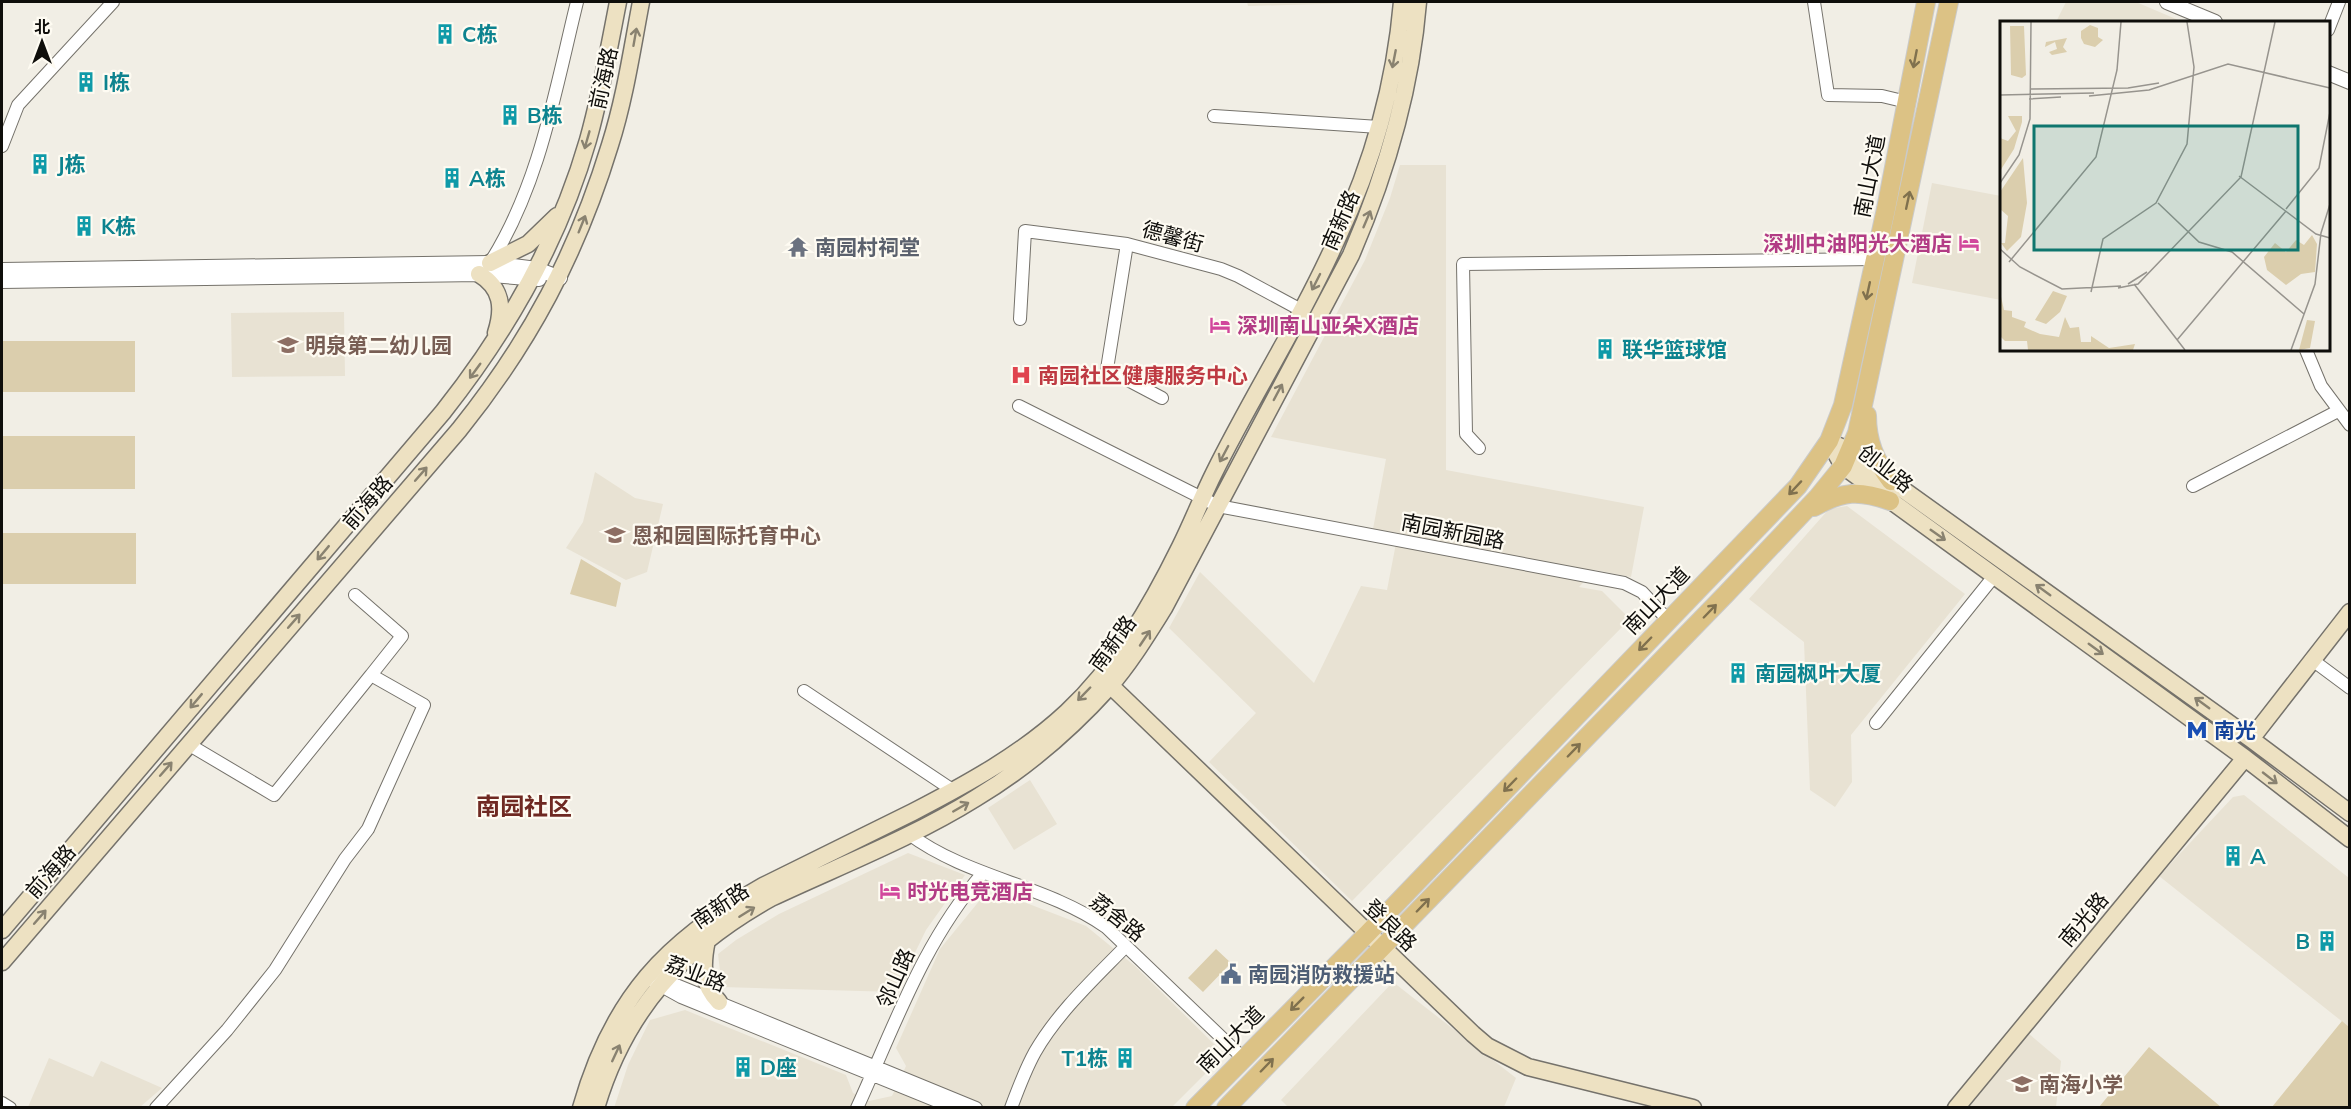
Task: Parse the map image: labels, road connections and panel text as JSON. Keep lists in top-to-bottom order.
{
  "streets": {
    "main road": [
      "前海路",
      "南山大道",
      "南新路",
      "创业路",
      "南光路",
      "登良路"
    ],
    "street": [
      "德馨街",
      "南园新园路",
      "荔舍路",
      "荔业路",
      "邻山路"
    ]
  },
  "crossings": [
    ["南山大道", "创业路"],
    ["南山大道", "南园新园路"],
    ["南山大道", "荔舍路"],
    ["南山大道", "登良路"],
    ["南新路", "德馨街"],
    ["南新路", "南园新园路"],
    ["南新路", "荔舍路"],
    ["南新路", "登良路"],
    ["南新路", "荔业路"],
    ["创业路", "南光路"],
    ["荔舍路", "邻山路"],
    ["荔业路", "邻山路"]
  ],
  "districts": ["南园社区"],
  "places": {
    "building": [
      "C栋",
      "I栋",
      "B栋",
      "J栋",
      "A栋",
      "K栋",
      "联华篮球馆",
      "南园枫叶大厦",
      "A",
      "B",
      "T1栋",
      "D座"
    ],
    "hotel": ["深圳中油阳光大酒店", "深圳南山亚朵X酒店", "时光电竞酒店"],
    "temple": ["南园村祠堂"],
    "school or university": ["明泉第二幼儿园", "恩和园国际托育中心", "南海小学"],
    "hospital": ["南园社区健康服务中心"],
    "metro station": ["南光"],
    "public building": ["南园消防救援站"]
  },
  "north": "top"
}
